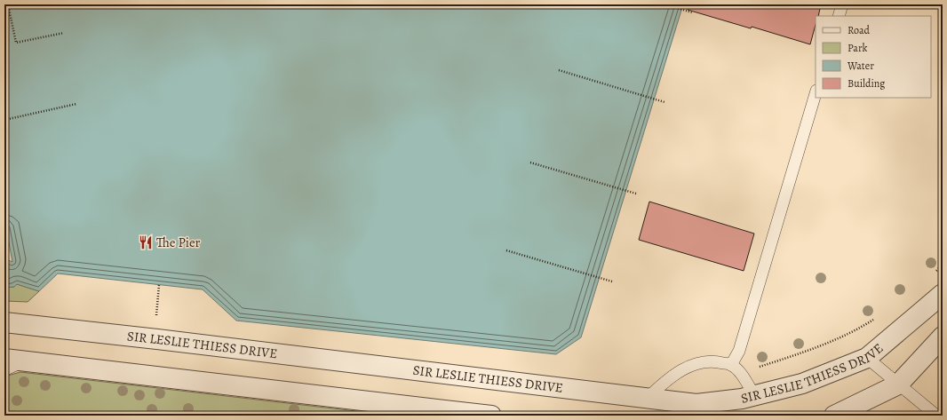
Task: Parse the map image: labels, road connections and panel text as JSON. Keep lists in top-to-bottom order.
{
  "streets": {
    "street": ["SIR LESLIE THIESS DRIVE"]
  },
  "places": {
    "restaurant": ["The Pier"]
  },
  "legend": [
    "Road",
    "Park",
    "Water",
    "Building"
  ]
}
